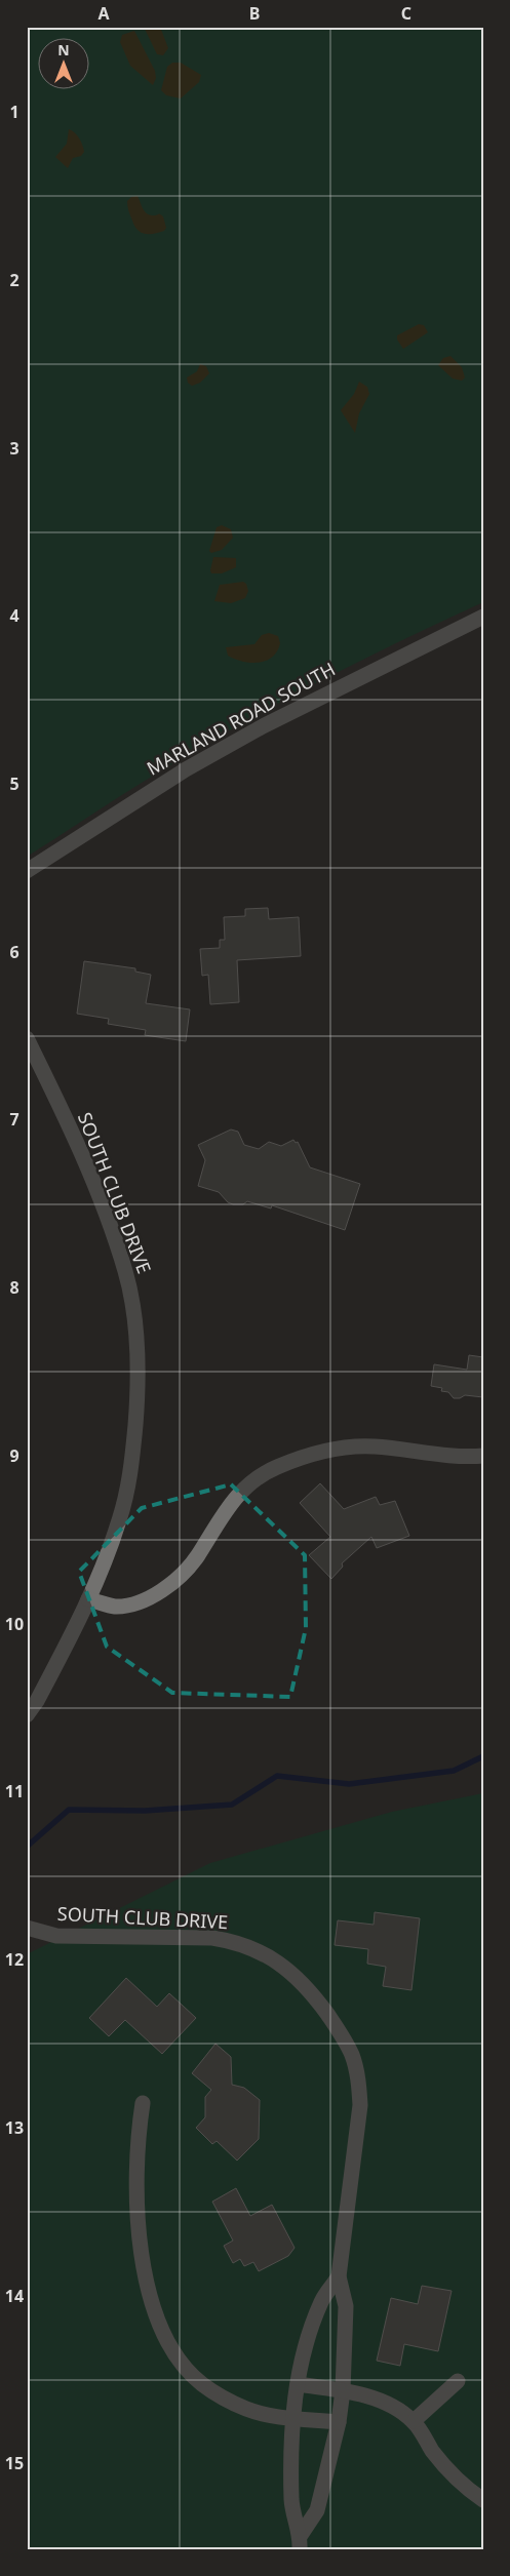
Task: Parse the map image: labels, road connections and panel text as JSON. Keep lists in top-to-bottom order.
{
  "streets": {
    "street": ["MARLAND ROAD SOUTH", "SOUTH CLUB DRIVE"]
  },
  "north": "top",
  "grid": {
    "columns": ["A", "B", "C"],
    "rows": [
      "1",
      "2",
      "3",
      "4",
      "5",
      "6",
      "7",
      "8",
      "9",
      "10",
      "11",
      "12",
      "13",
      "14",
      "15"
    ]
  }
}
